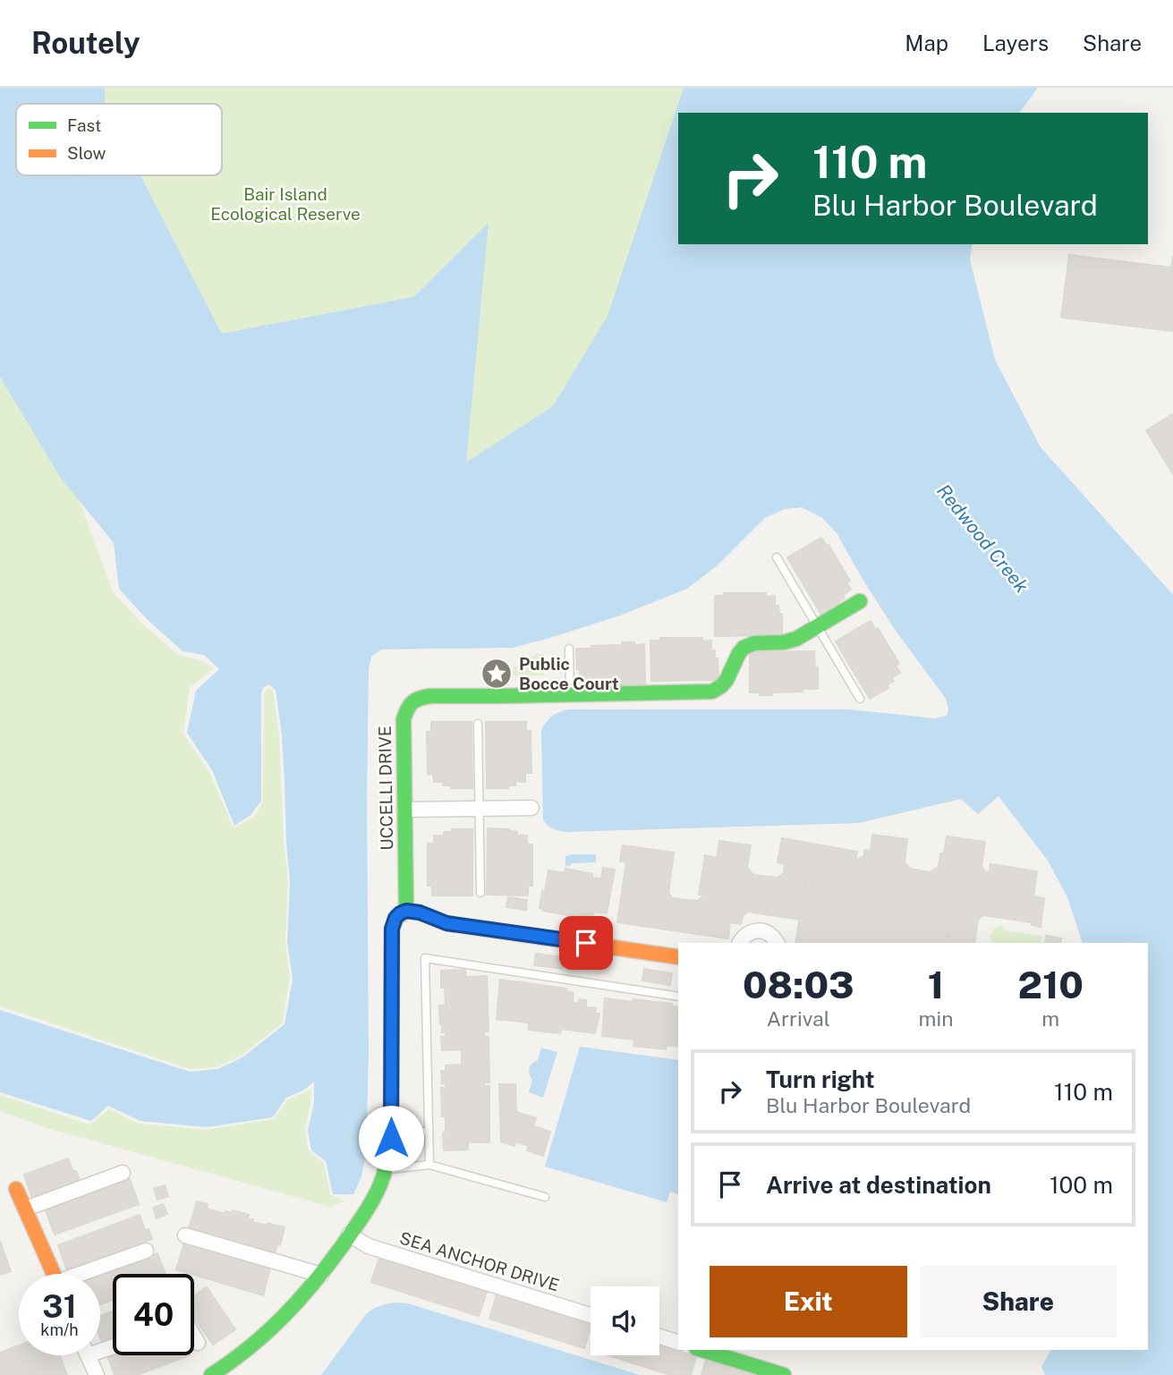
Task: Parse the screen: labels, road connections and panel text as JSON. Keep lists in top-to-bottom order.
{
  "streets": {
    "street": ["UCCELLI DRIVE", "SEA ANCHOR DRIVE"]
  },
  "water": ["Redwood Creek"],
  "parks": ["Bair Island Ecological Reserve"],
  "places": {
    "place": ["Public Bocce Court"]
  },
  "legend": ["Fast", "Slow"],
  "page": {
    "header": "Routely",
    "nav": ["Map", "Layers", "Share"],
    "turn": ["110 m", "Blu Harbor Boulevard"],
    "eta": [
      "08:03",
      "Arrival",
      "1",
      "min",
      "210",
      "m"
    ],
    "list": [
      {
        "name": "Turn right",
        "note": "Blu Harbor Boulevard",
        "value": "110 m"
      },
      {
        "name": "Arrive at destination",
        "value": "100 m"
      }
    ],
    "buttons": ["Exit", "Share"],
    "speed": "31 km/h",
    "limit": "40"
  }
}
